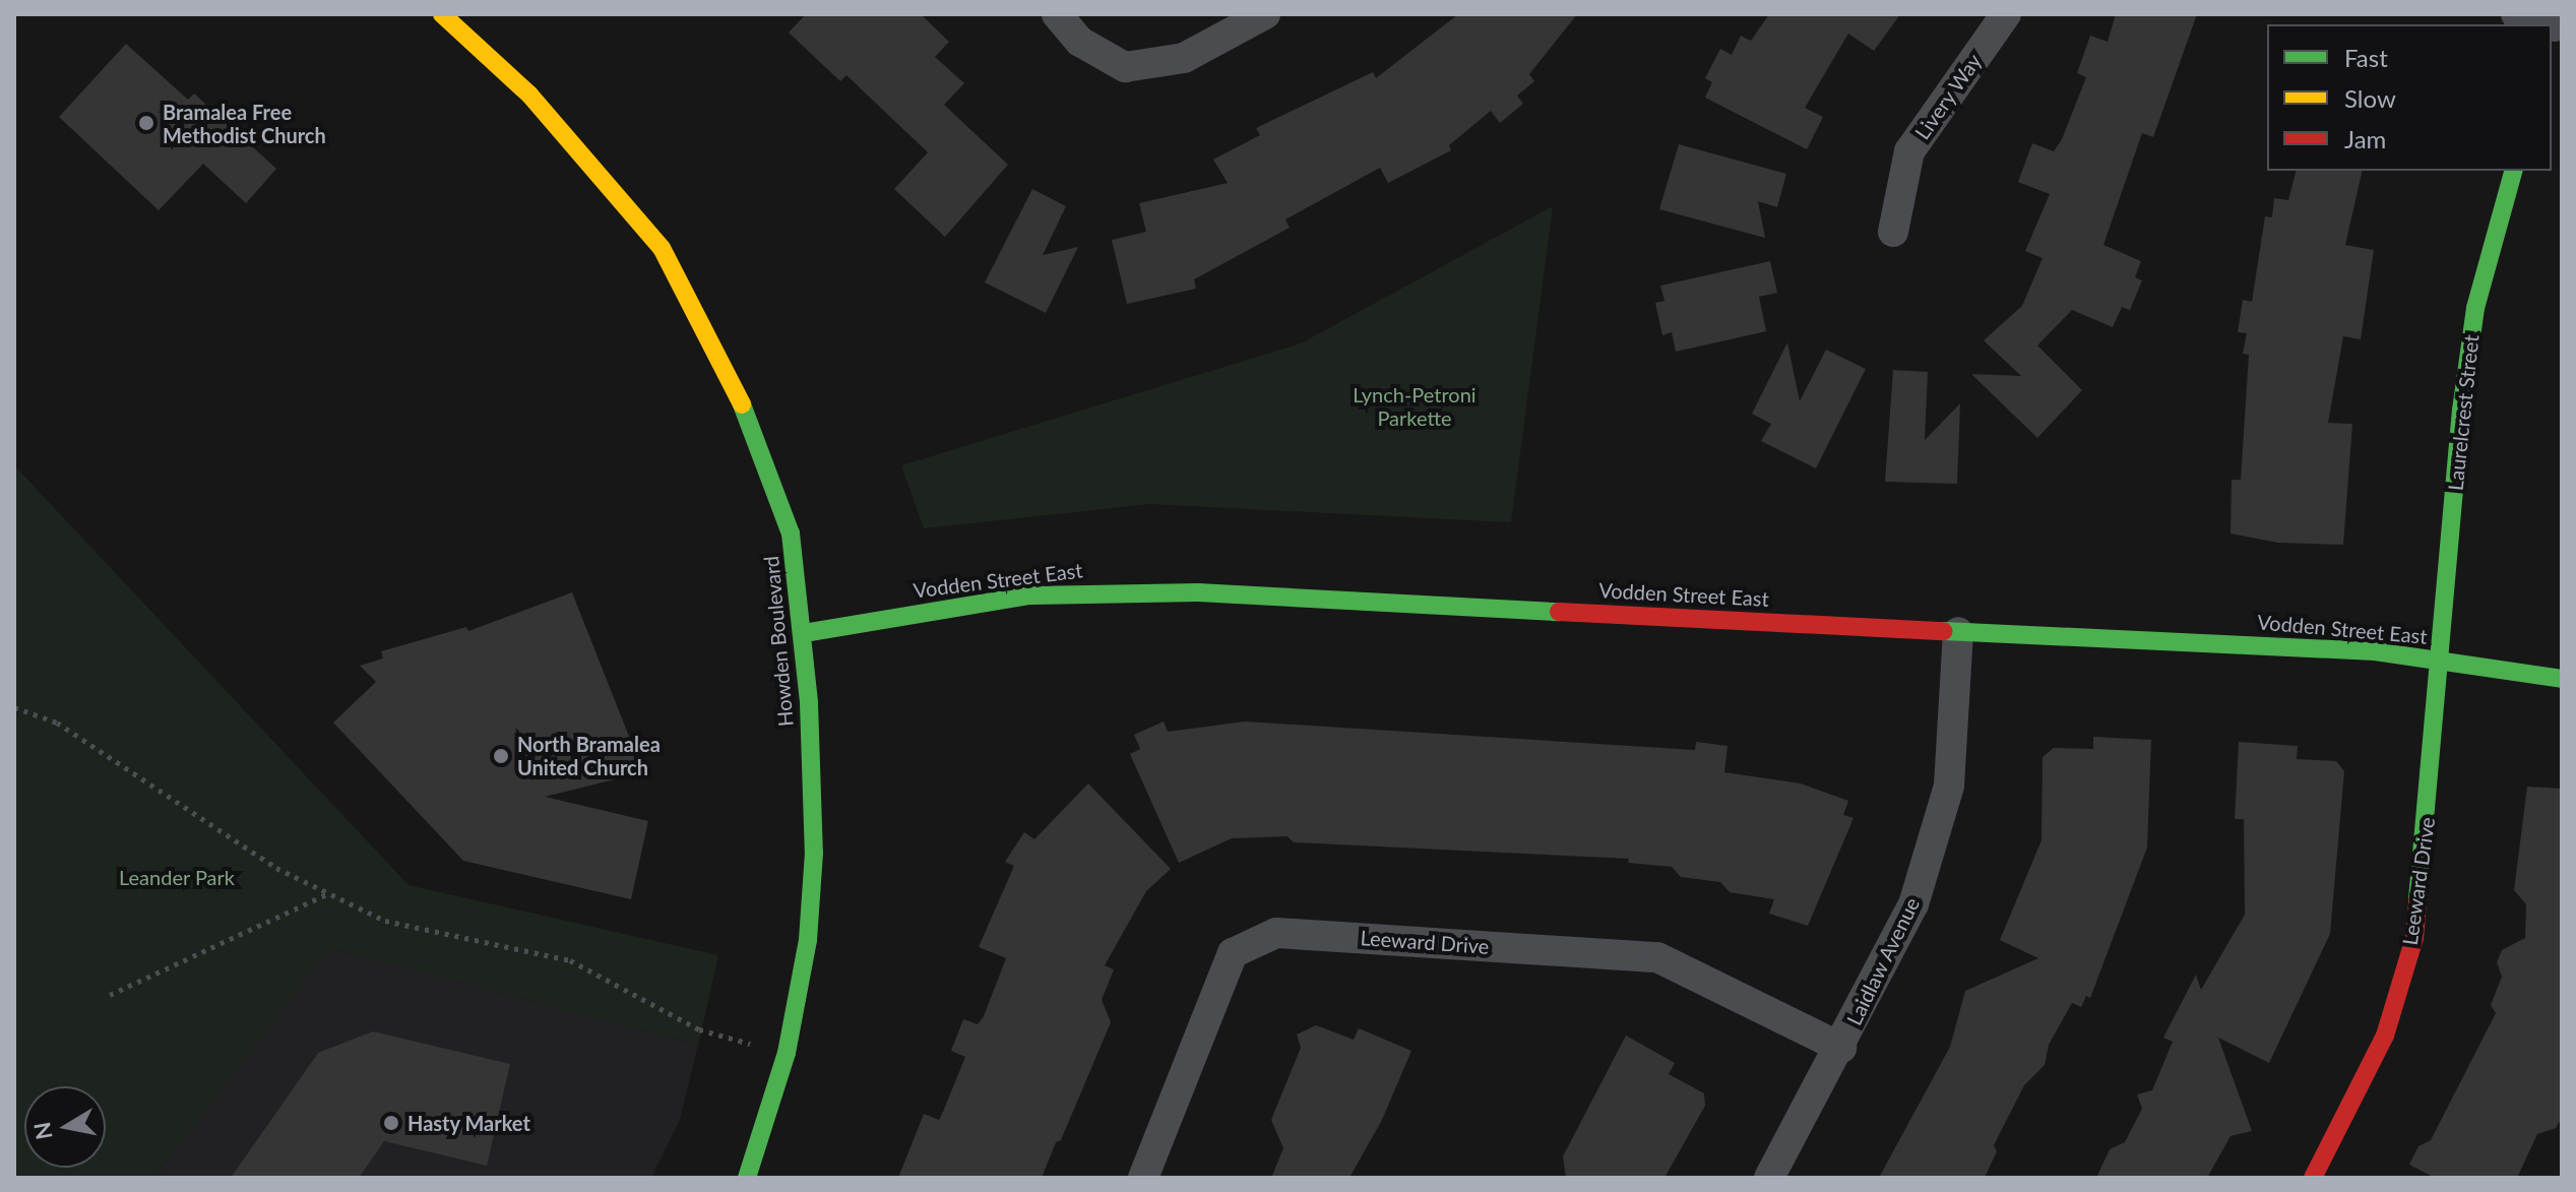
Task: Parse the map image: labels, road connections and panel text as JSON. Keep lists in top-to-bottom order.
{
  "streets": {
    "street": [
      "Livery Way",
      "Laurelcrest Street",
      "Vodden Street East",
      "Howden Boulevard",
      "Leeward Drive",
      "Laidlaw Avenue"
    ]
  },
  "crossings": [
    ["Laurelcrest Street", "Vodden Street East"],
    ["Laurelcrest Street", "Leeward Drive"],
    ["Vodden Street East", "Howden Boulevard"],
    ["Vodden Street East", "Leeward Drive"],
    ["Vodden Street East", "Laidlaw Avenue"],
    ["Leeward Drive", "Laidlaw Avenue"]
  ],
  "parks": ["Lynch-Petroni Parkette", "Leander Park"],
  "places": ["Bramalea Free Methodist Church", "North Bramalea United Church", "Hasty Market"],
  "legend": ["Fast", "Slow", "Jam"],
  "north": "left"
}
